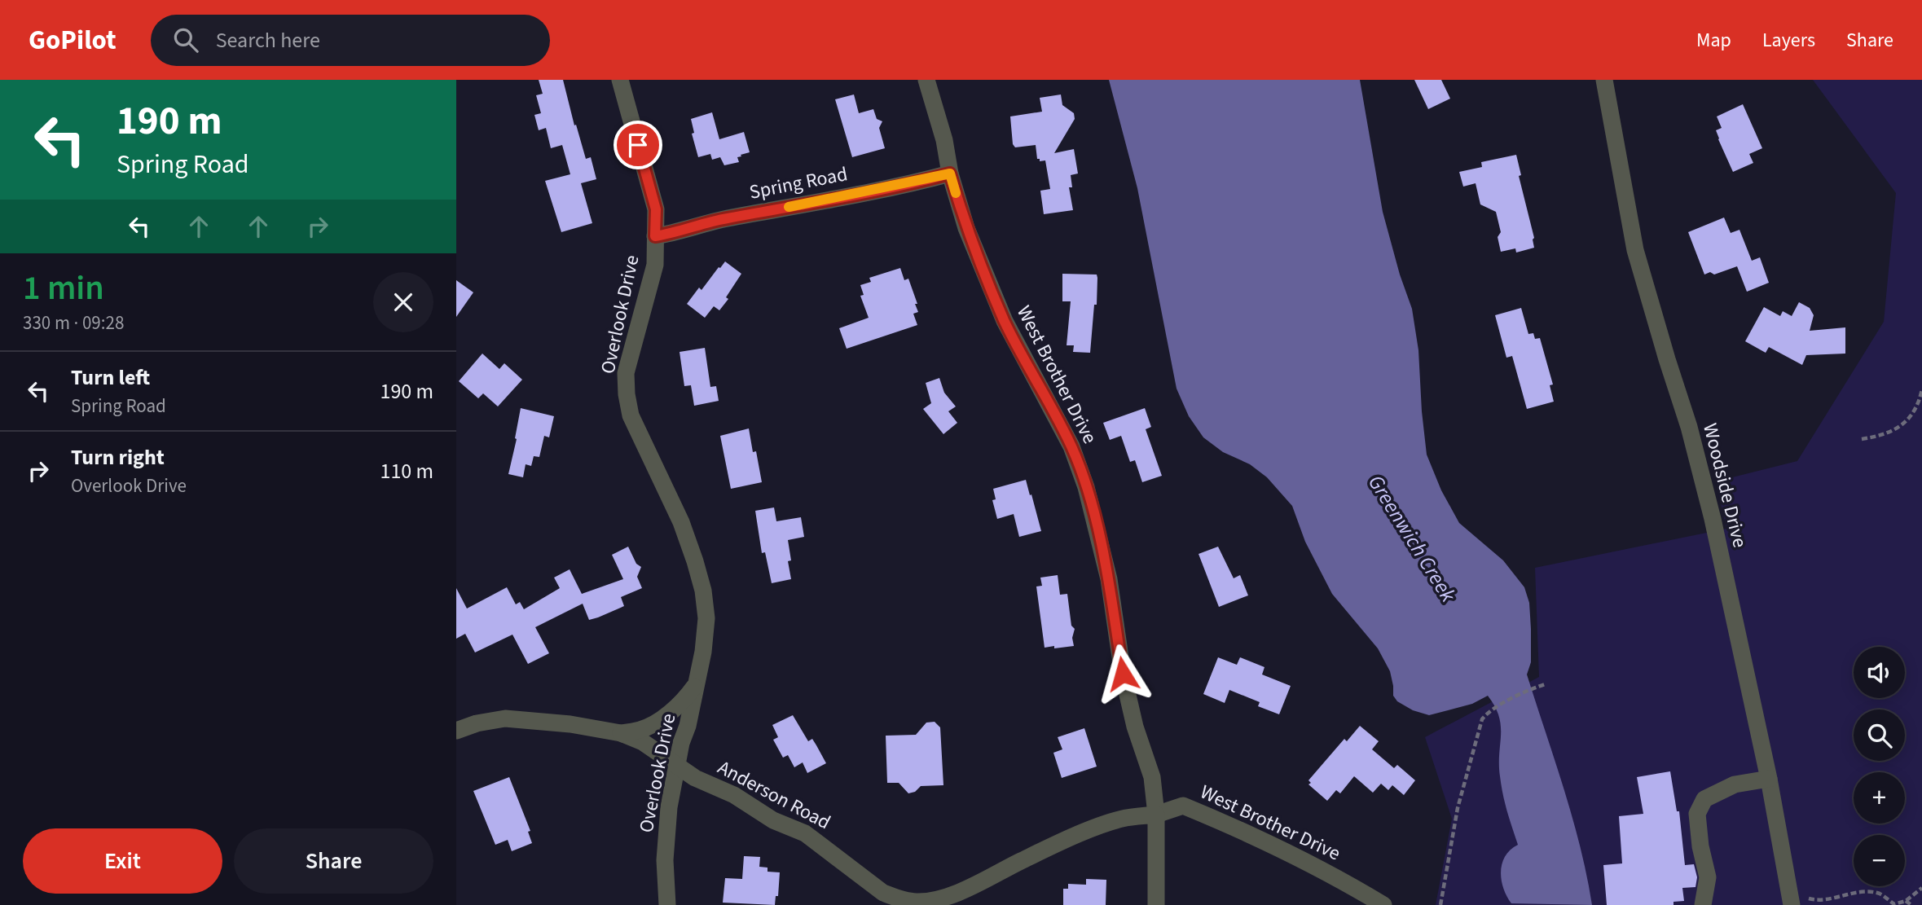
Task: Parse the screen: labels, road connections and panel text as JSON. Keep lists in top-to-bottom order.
{
  "streets": {
    "street": [
      "Spring Road",
      "Overlook Drive",
      "West Brother Drive",
      "Woodside Drive",
      "Anderson Road"
    ]
  },
  "crossings": [
    ["Spring Road", "Overlook Drive"],
    ["Spring Road", "West Brother Drive"],
    ["Overlook Drive", "Anderson Road"],
    ["West Brother Drive", "Anderson Road"]
  ],
  "water": ["Greenwich Creek"],
  "page": {
    "header": "GoPilot",
    "search": "Search here",
    "nav": ["Map", "Layers", "Share"],
    "turn": ["190 m", "Spring Road"],
    "heading": ["1 min", "330 m · 09:28"],
    "list": [
      {
        "name": "Turn left",
        "note": "Spring Road",
        "value": "190 m"
      },
      {
        "name": "Turn right",
        "note": "Overlook Drive",
        "value": "110 m"
      }
    ],
    "map_buttons": ["+", "−"],
    "buttons": ["Exit", "Share"]
  }
}
